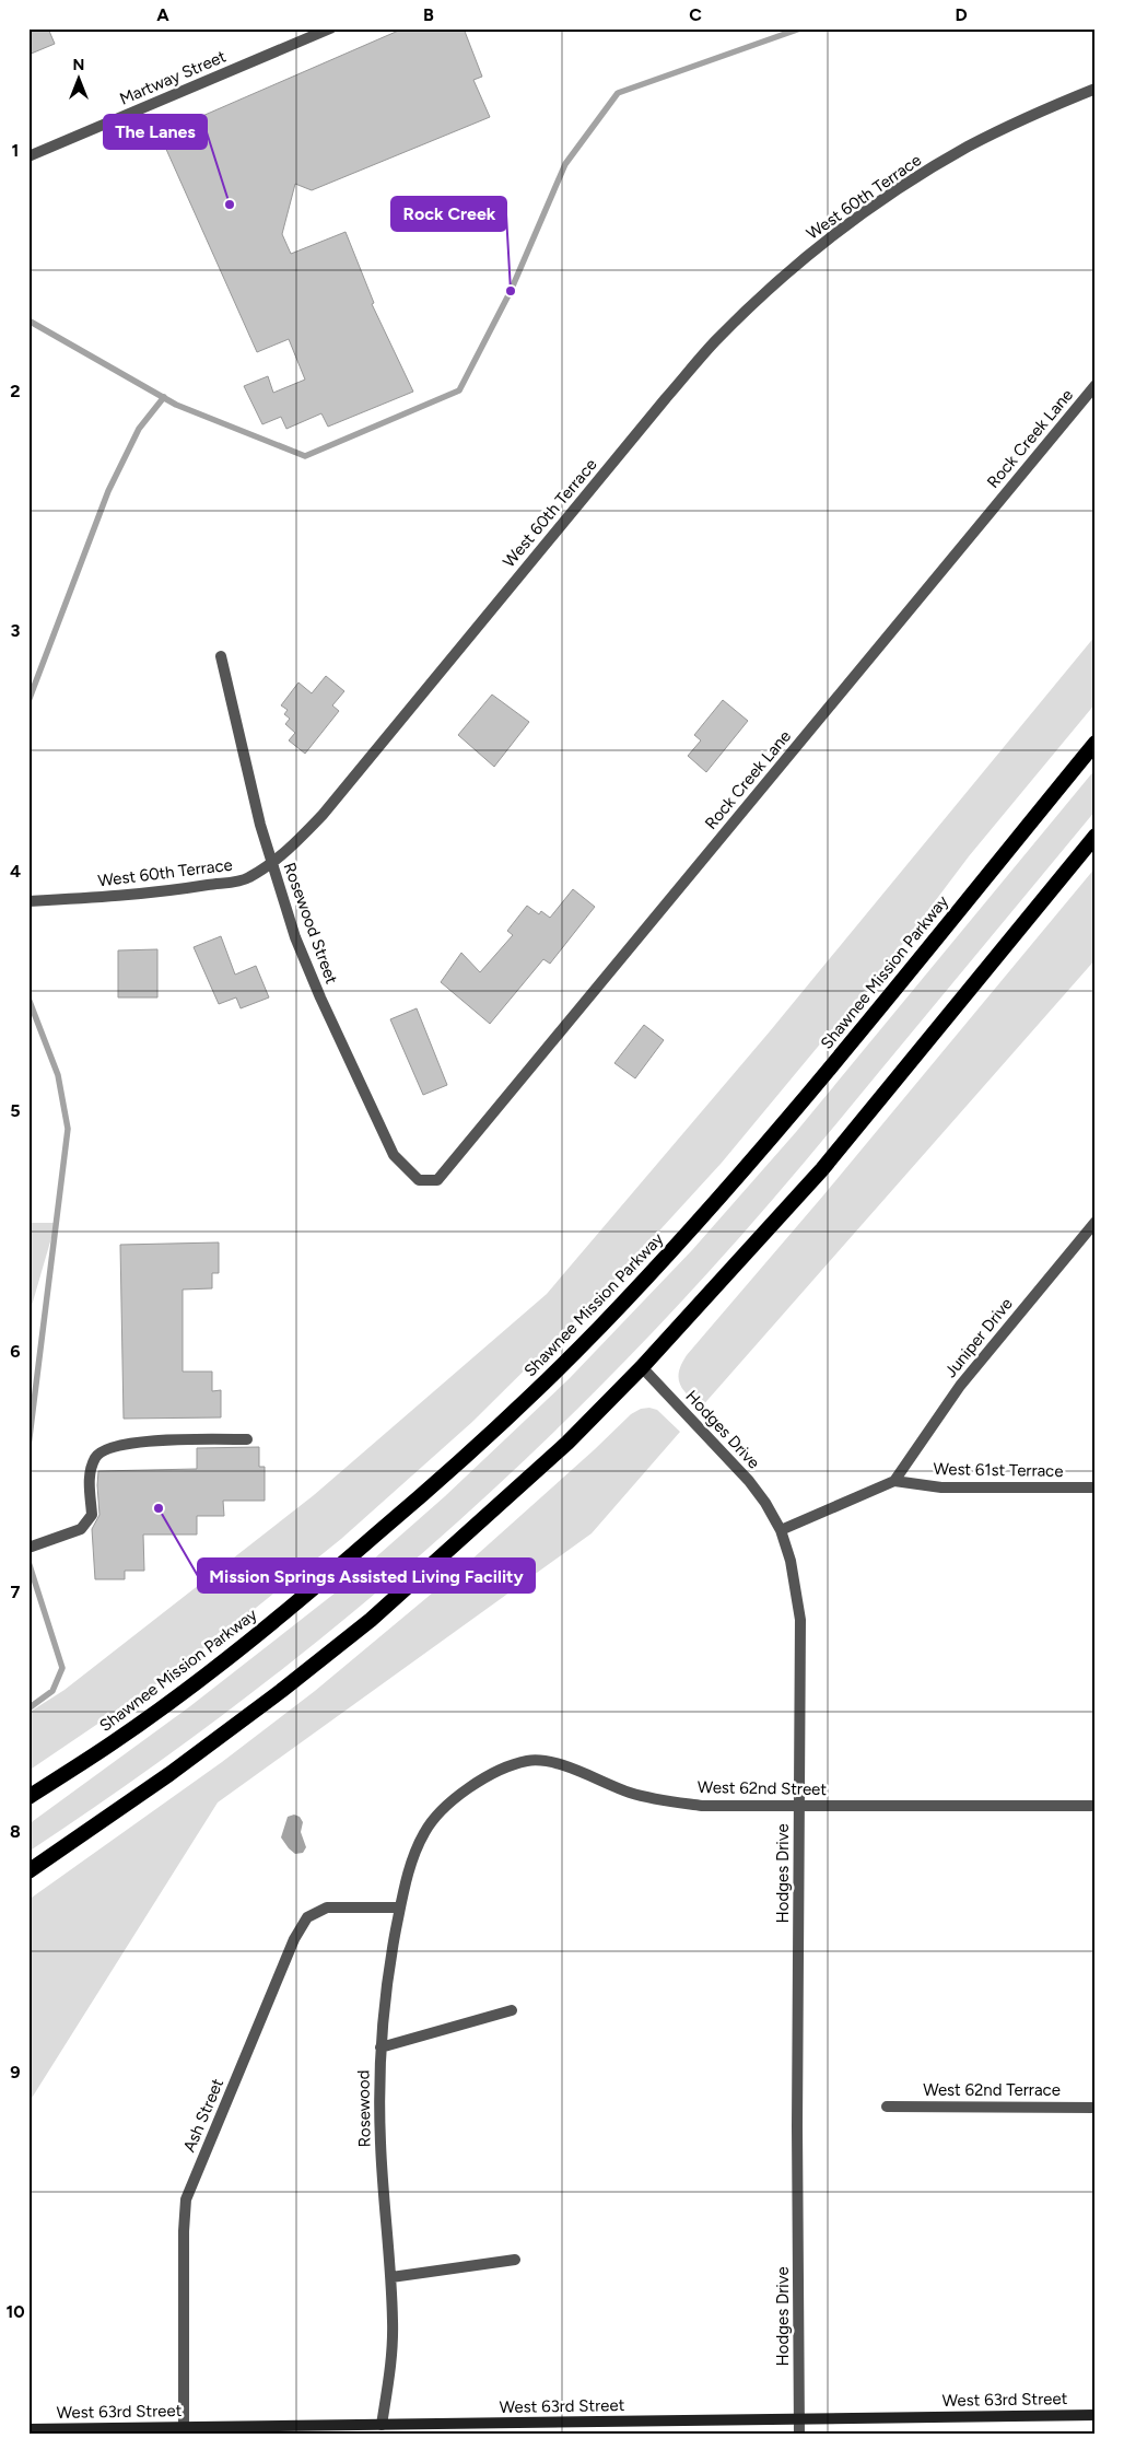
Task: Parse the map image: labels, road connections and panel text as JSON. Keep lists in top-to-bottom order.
{
  "streets": {
    "highway": ["Shawnee Mission Parkway"],
    "main road": ["West 63rd Street"],
    "street": [
      "Martway Street",
      "West 60th Terrace",
      "Rock Creek Lane",
      "Rosewood Street",
      "Juniper Drive",
      "Hodges Drive",
      "West 61st Terrace",
      "West 62nd Street",
      "West 62nd Terrace",
      "Rosewood",
      "Ash Street"
    ]
  },
  "crossings": [
    ["West 60th Terrace", "Rosewood Street"],
    ["Rock Creek Lane", "Rosewood Street"],
    ["Juniper Drive", "West 61st Terrace"],
    ["Hodges Drive", "West 62nd Street"],
    ["Hodges Drive", "West 63rd Street"],
    ["West 62nd Street", "Rosewood"],
    ["Rosewood", "Ash Street"],
    ["Rosewood", "West 63rd Street"],
    ["Ash Street", "West 63rd Street"]
  ],
  "places": ["The Lanes", "Rock Creek", "Mission Springs Assisted Living Facility"],
  "north": "top",
  "grid": {
    "columns": [
      "A",
      "B",
      "C",
      "D"
    ],
    "rows": [
      "1",
      "2",
      "3",
      "4",
      "5",
      "6",
      "7",
      "8",
      "9",
      "10"
    ]
  }
}
